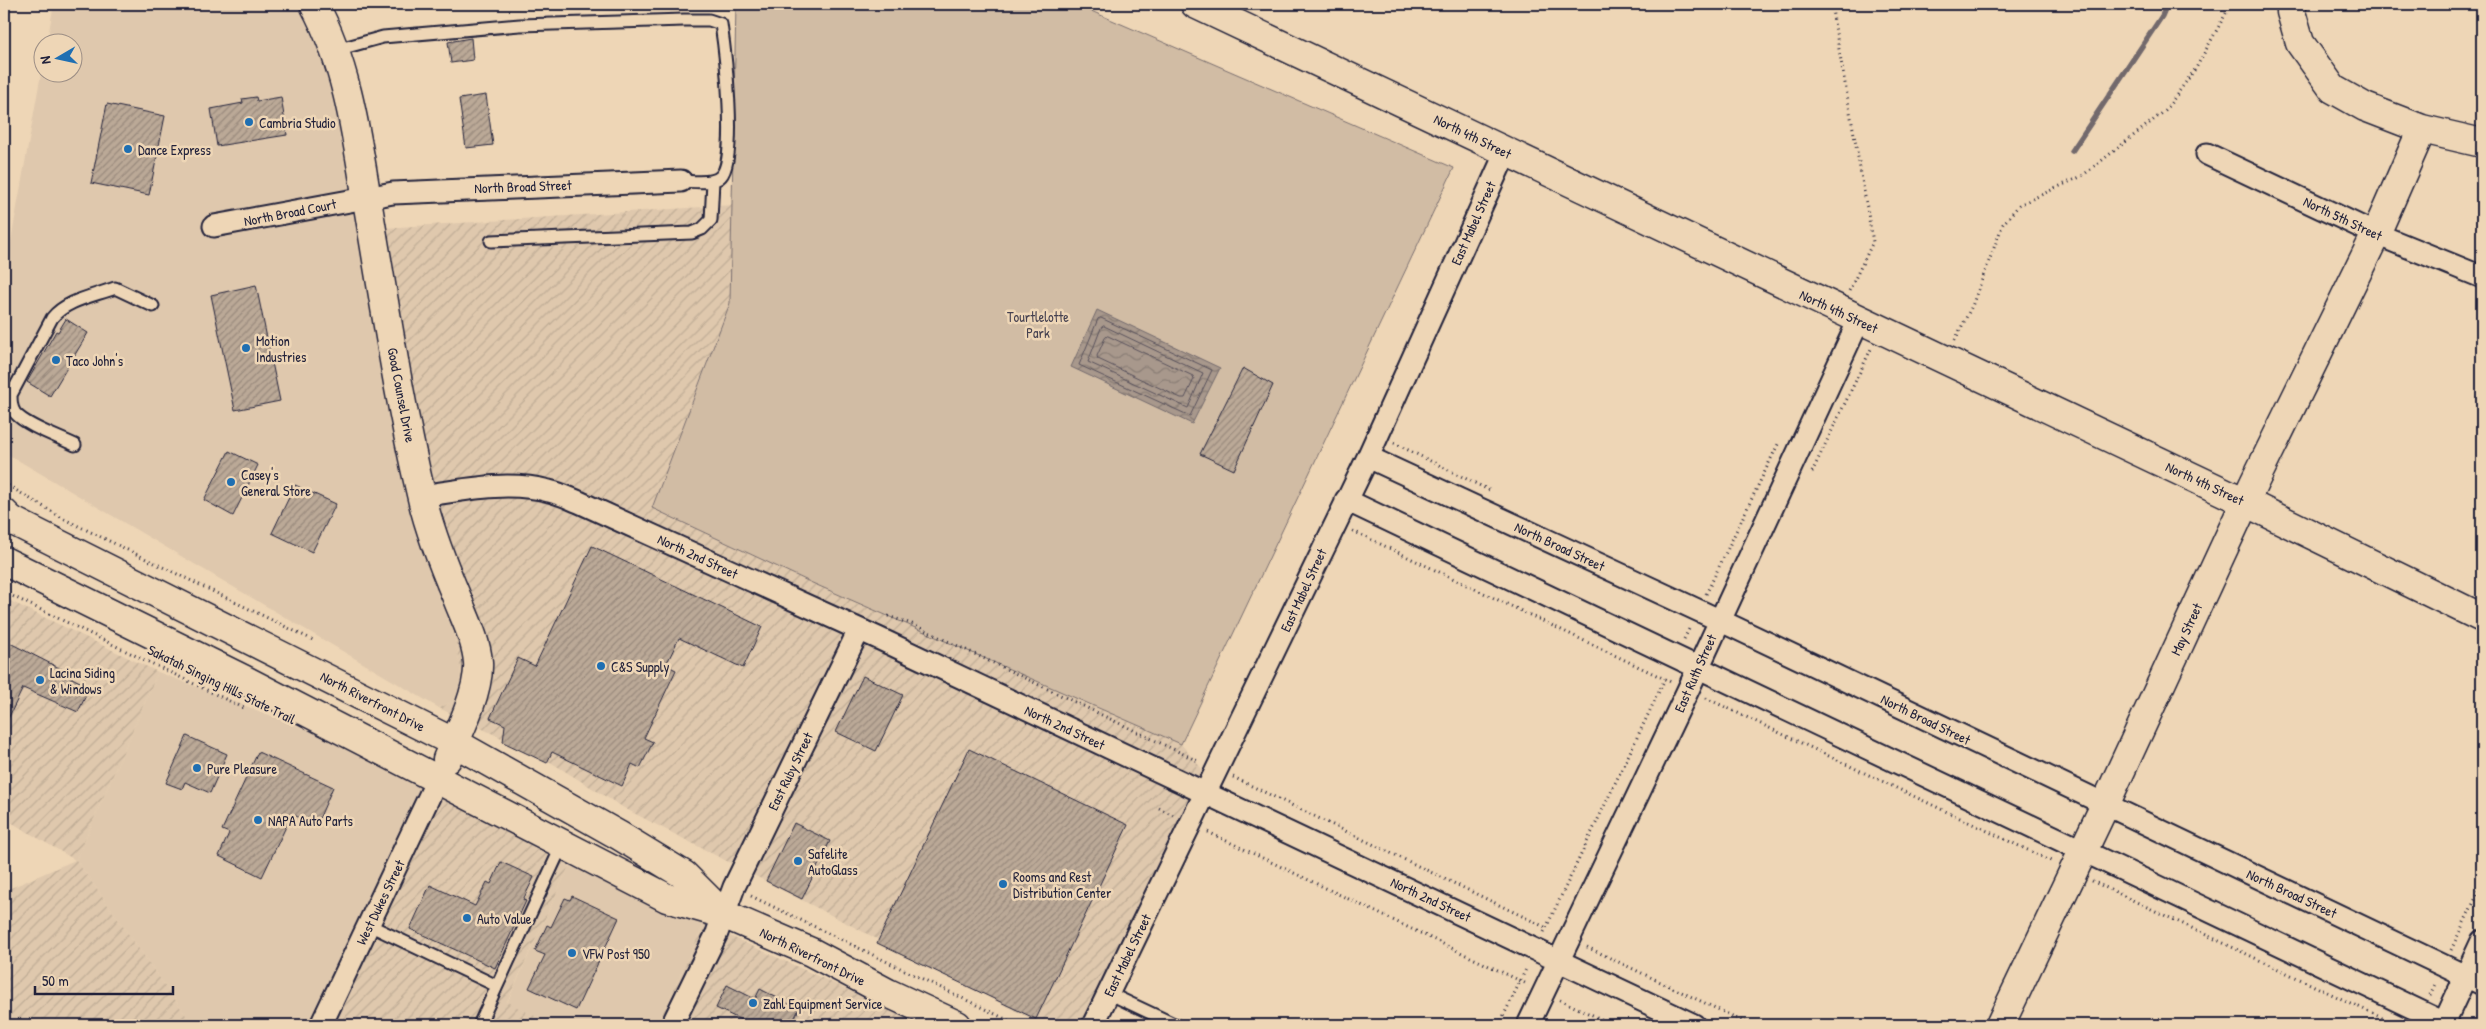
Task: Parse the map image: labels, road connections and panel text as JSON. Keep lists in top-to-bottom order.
{
  "streets": {
    "street": [
      "North 4th Street",
      "North Broad Street",
      "North Broad Court",
      "North 5th Street",
      "East Mabel Street",
      "Good Counsel Drive",
      "North 2nd Street",
      "May Street",
      "East Ruth Street",
      "North Riverfront Drive",
      "East Ruby Street",
      "West Dukes Street"
    ],
    "path": ["Sakatah Singing Hills State Trail"]
  },
  "crossings": [
    ["North 4th Street", "East Mabel Street"],
    ["North 4th Street", "May Street"],
    ["North 4th Street", "East Ruth Street"],
    ["North Broad Street", "North Broad Court"],
    ["North Broad Street", "East Mabel Street"],
    ["North Broad Street", "Good Counsel Drive"],
    ["North Broad Street", "May Street"],
    ["North Broad Street", "East Ruth Street"],
    ["North Broad Court", "Good Counsel Drive"],
    ["North 5th Street", "May Street"],
    ["East Mabel Street", "North 2nd Street"],
    ["Good Counsel Drive", "North 2nd Street"],
    ["Good Counsel Drive", "North Riverfront Drive"],
    ["Good Counsel Drive", "West Dukes Street"],
    ["North 2nd Street", "East Ruth Street"],
    ["North 2nd Street", "East Ruby Street"],
    ["North Riverfront Drive", "East Ruby Street"],
    ["North Riverfront Drive", "West Dukes Street"]
  ],
  "parks": ["Tourtlelotte Park"],
  "places": [
    "Cambria Studio",
    "Dance Express",
    "Motion Industries",
    "Taco John's",
    "Casey's General Store",
    "C&S Supply",
    "Lacina Siding & Windows",
    "Pure Pleasure",
    "NAPA Auto Parts",
    "Safelite AutoGlass",
    "Rooms and Rest Distribution Center",
    "Auto Value",
    "VFW Post 950",
    "Zahl Equipment Service"
  ],
  "scale_bar": "50 m",
  "north": "left"
}
